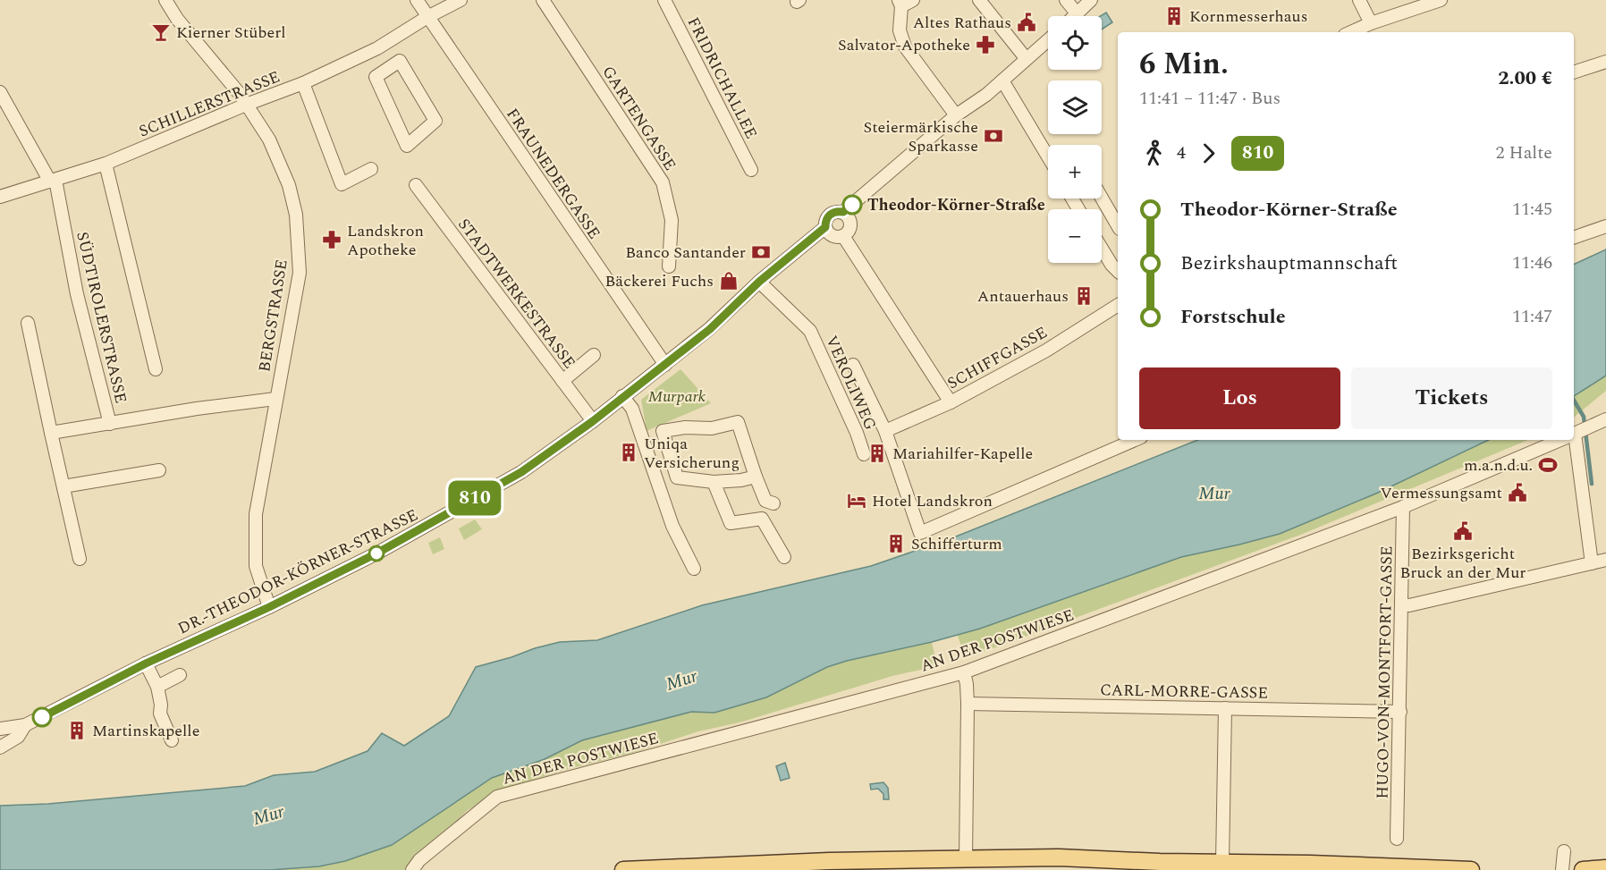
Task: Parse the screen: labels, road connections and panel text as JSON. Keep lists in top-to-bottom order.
{
  "streets": {
    "street": [
      "FRIDRICHALLEE",
      "SCHILLERSTRASSE",
      "GARTENGASSE",
      "FRAUNEDERGASSE",
      "STADTWERKESTRASSE",
      "BERGSTRASSE",
      "SÜDTIROLERSTRASSE",
      "SCHIFFGASSE",
      "VEROLIWEG",
      "DR.-THEODOR-KÖRNER-STRASSE",
      "AN DER POSTWIESE",
      "HUGO-VON-MONTFORT-GASSE",
      "CARL-MORRE-GASSE"
    ]
  },
  "crossings": [
    ["SCHILLERSTRASSE", "FRAUNEDERGASSE"],
    ["SCHILLERSTRASSE", "BERGSTRASSE"],
    ["SCHILLERSTRASSE", "SÜDTIROLERSTRASSE"],
    ["FRAUNEDERGASSE", "DR.-THEODOR-KÖRNER-STRASSE"],
    ["STADTWERKESTRASSE", "DR.-THEODOR-KÖRNER-STRASSE"],
    ["BERGSTRASSE", "SÜDTIROLERSTRASSE"],
    ["BERGSTRASSE", "DR.-THEODOR-KÖRNER-STRASSE"],
    ["VEROLIWEG", "DR.-THEODOR-KÖRNER-STRASSE"],
    ["AN DER POSTWIESE", "HUGO-VON-MONTFORT-GASSE"],
    ["HUGO-VON-MONTFORT-GASSE", "CARL-MORRE-GASSE"]
  ],
  "water": ["Mur"],
  "parks": ["Murpark"],
  "places": {
    "building": [
      "Kornmesserhaus",
      "Antauerhaus",
      "Uniqa Versicherung",
      "Mariahilfer-Kapelle",
      "Schifferturm",
      "Martinskapelle"
    ],
    "public building": ["Altes Rathaus", "Vermessungsamt", "Bezirksgericht Bruck an der Mur"],
    "bar": ["Kierner Stüberl"],
    "pharmacy": ["Salvator-Apotheke", "Landskron Apotheke"],
    "bank": ["Steiermärkische Sparkasse", "Banco Santander"],
    "other": ["Theodor-Körner-Straße"],
    "shop": ["Bäckerei Fuchs"],
    "sports": ["m.a.n.d.u."],
    "hotel": ["Hotel Landskron"]
  },
  "lines": ["bus line 810"],
  "page": {
    "on_map": "810",
    "map_buttons": ["+", "−"],
    "heading": ["6 Min.", "11:41 – 11:47 · Bus", "2.00 €"],
    "legs": ["4", "810", "2 Halte"],
    "list": [
      {
        "name": "Theodor-Körner-Straße",
        "value": "11:45"
      },
      {
        "name": "Bezirkshauptmannschaft",
        "value": "11:46"
      },
      {
        "name": "Forstschule",
        "value": "11:47"
      }
    ],
    "buttons": ["Los", "Tickets"]
  }
}
